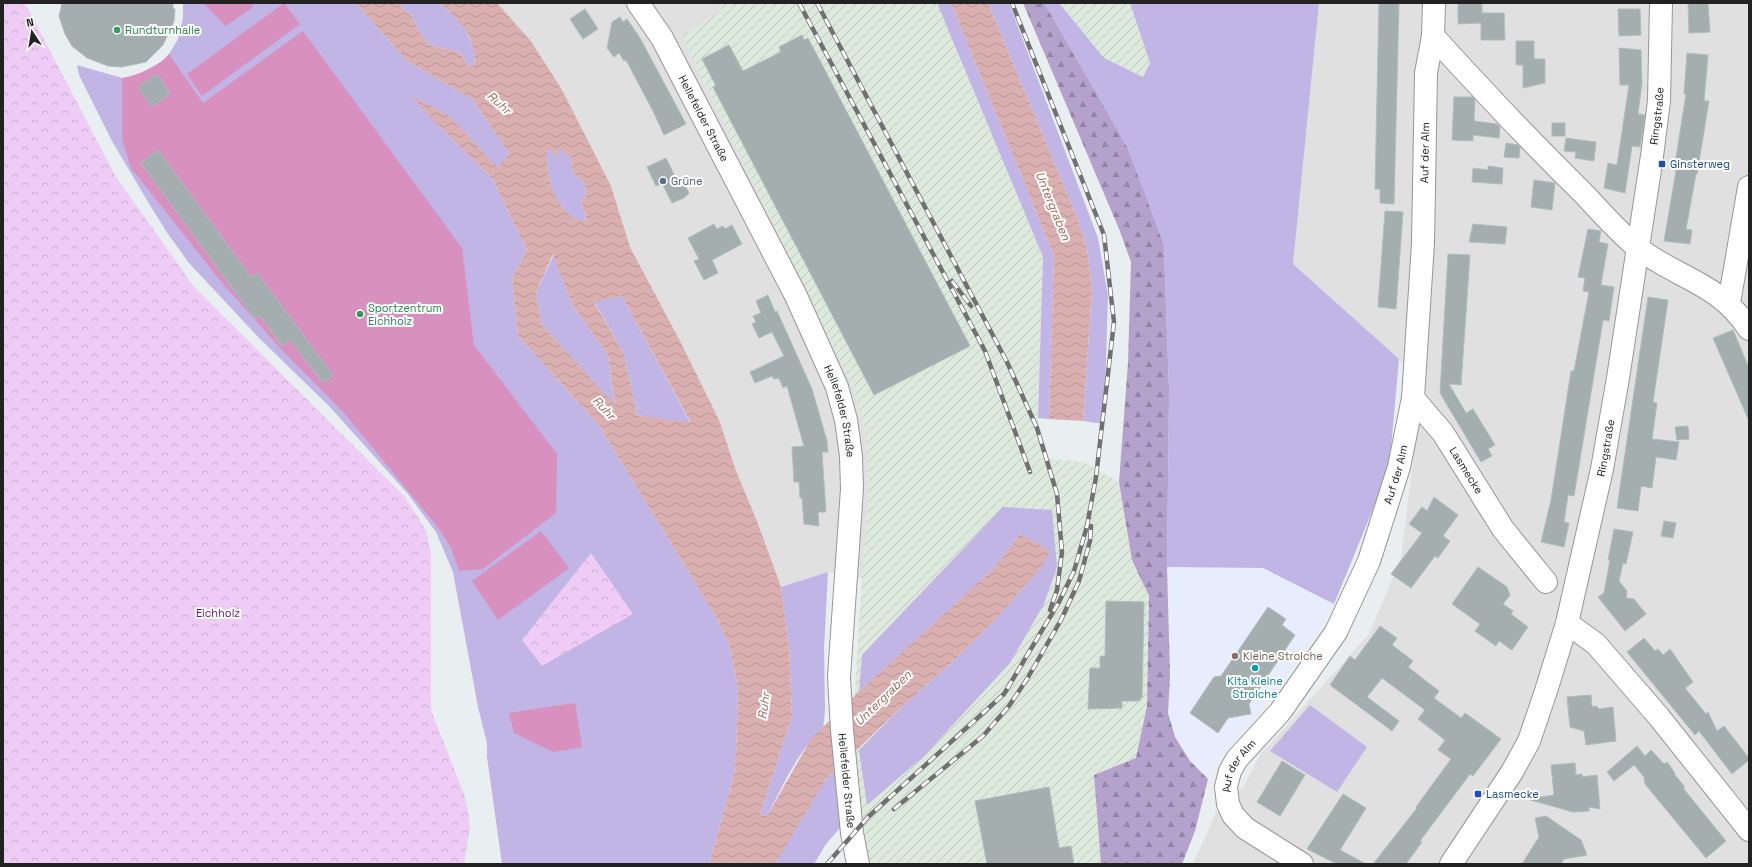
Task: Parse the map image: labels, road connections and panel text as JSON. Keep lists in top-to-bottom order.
{
  "streets": {
    "street": [
      "Ringstraße",
      "Hellefelder Straße",
      "Auf der Alm",
      "Lasmecke"
    ]
  },
  "crossings": [
    ["Auf der Alm", "Lasmecke"]
  ],
  "water": ["Ruhr", "Untergraben"],
  "parks": ["Eichholz"],
  "places": {
    "other": [
      "Rundturnhalle",
      "Grüne",
      "Sportzentrum Eichholz",
      "Kleine Strolche",
      "Kita Kleine Strolche"
    ],
    "transit": ["Ginsterweg", "Lasmecke"]
  },
  "north": "top"
}
